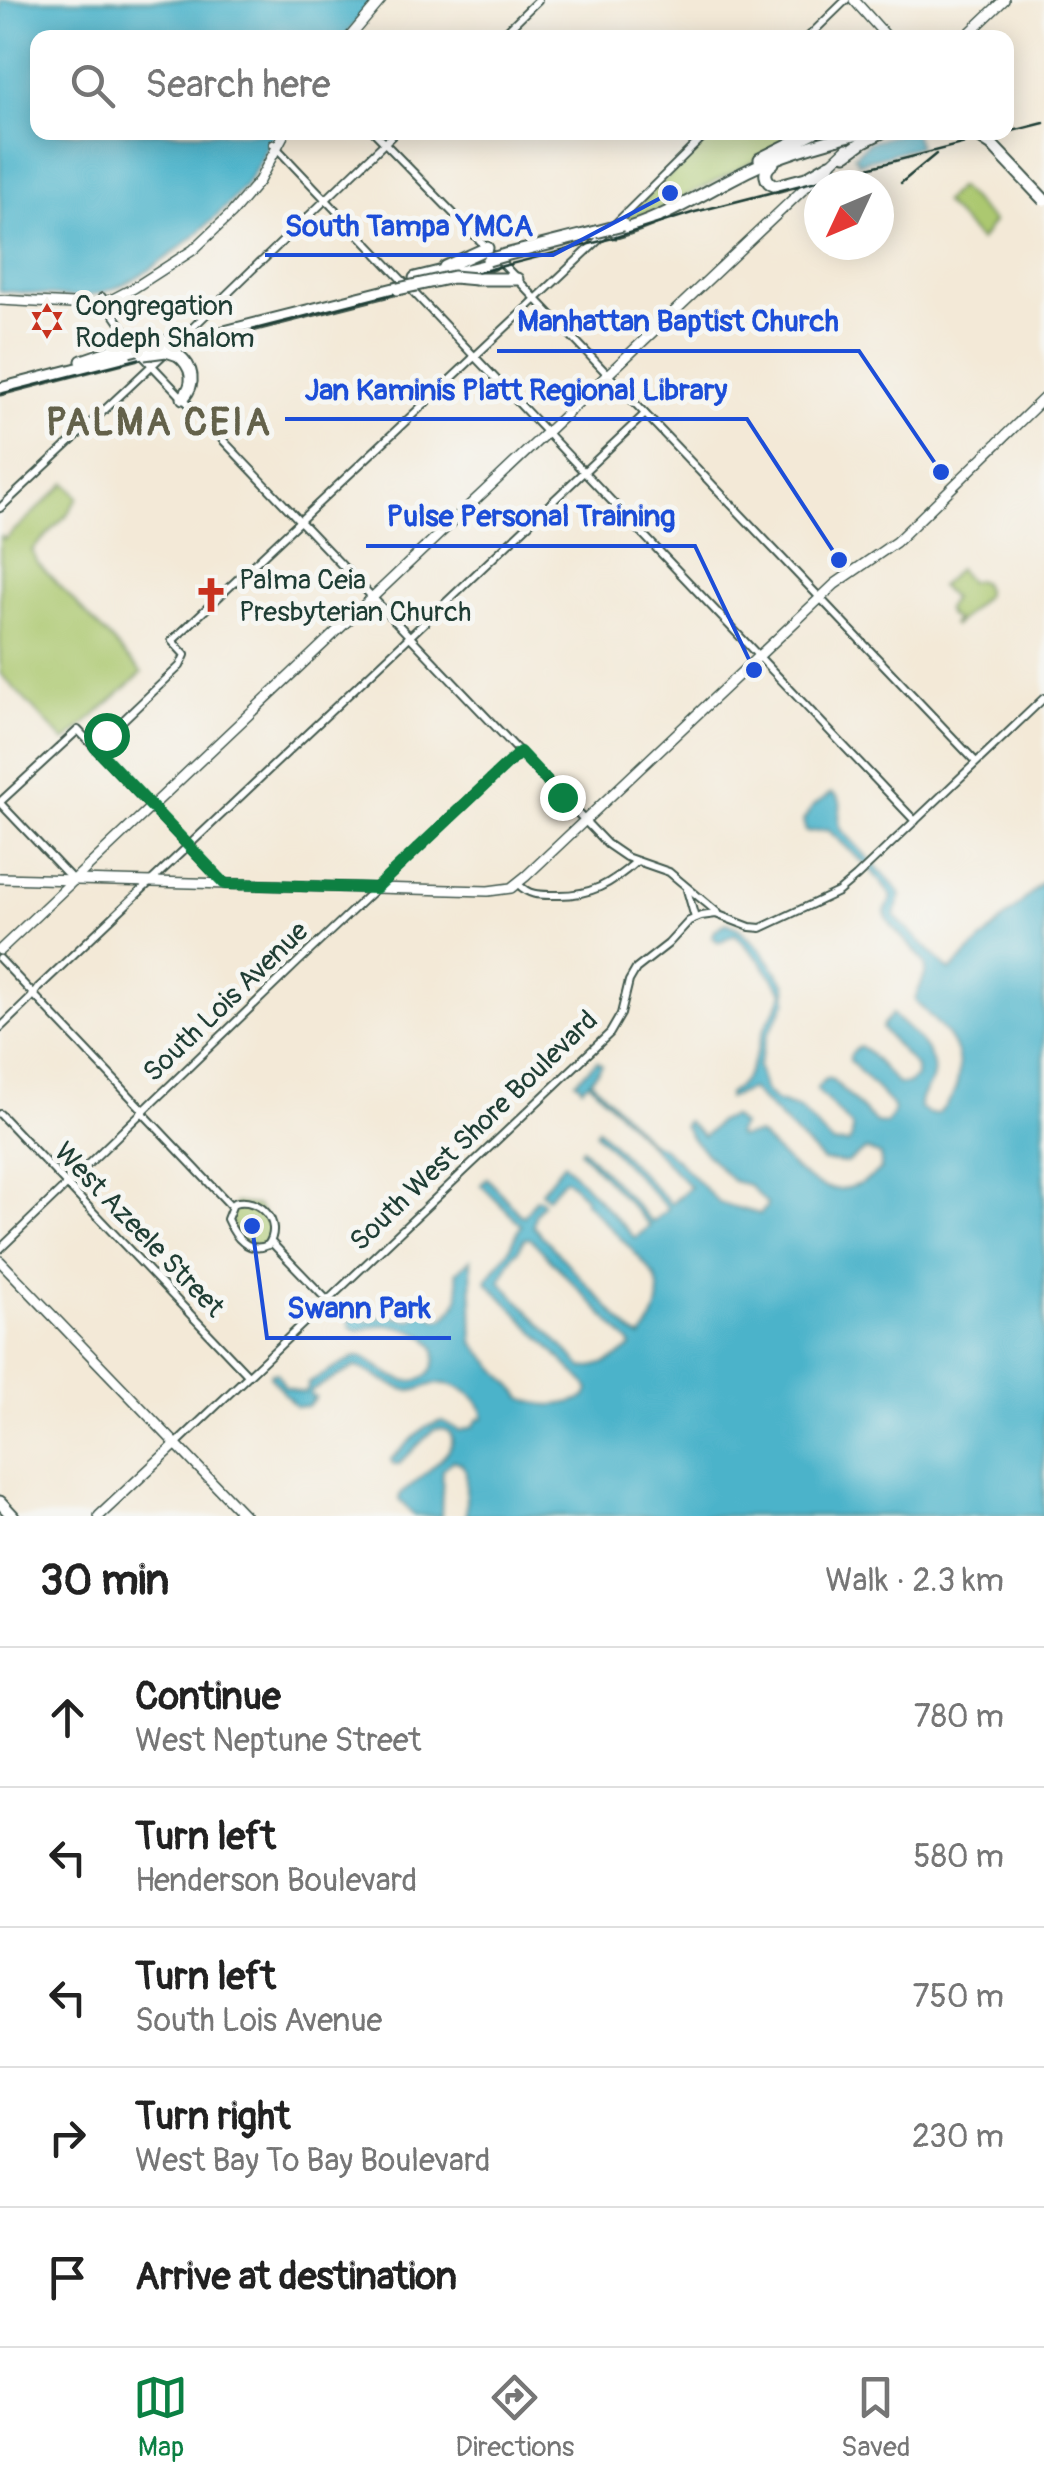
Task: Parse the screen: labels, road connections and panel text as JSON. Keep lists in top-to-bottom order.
{
  "streets": {
    "street": ["South Lois Avenue", "South West Shore Boulevard", "West Azeele Street"]
  },
  "crossings": [
    ["South Lois Avenue", "West Azeele Street"],
    ["South West Shore Boulevard", "West Azeele Street"]
  ],
  "districts": ["PALMA CEIA"],
  "places": {
    "other": [
      "South Tampa YMCA",
      "Manhattan Baptist Church",
      "Jan Kaminis Platt Regional Library",
      "Pulse Personal Training",
      "Swann Park"
    ],
    "synagogue": ["Congregation Rodeph Shalom"],
    "church": ["Palma Ceia Presbyterian Church"]
  },
  "north": "bottom left",
  "page": {
    "search": "Search here",
    "heading": ["30 min", "Walk · 2.3 km"],
    "list": [
      ["Continue", "West Neptune Street", "780 m"],
      ["Turn left", "Henderson Boulevard", "580 m"],
      ["Turn left", "South Lois Avenue", "750 m"],
      ["Turn right", "West Bay To Bay Boulevard", "230 m"],
      "Arrive at destination"
    ],
    "nav": ["Map", "Directions", "Saved"]
  }
}
